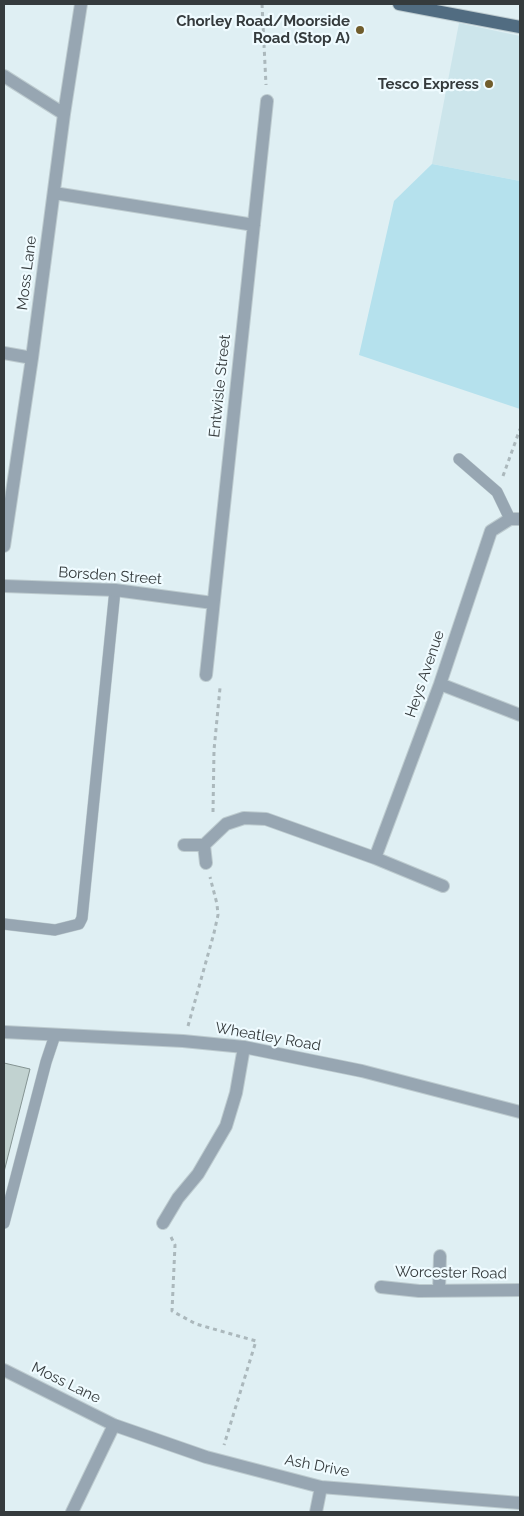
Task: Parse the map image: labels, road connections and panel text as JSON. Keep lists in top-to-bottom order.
{
  "streets": {
    "street": [
      "Moss Lane",
      "Entwisle Street",
      "Borsden Street",
      "Heys Avenue",
      "Wheatley Road",
      "Worcester Road",
      "Ash Drive"
    ]
  },
  "crossings": [
    ["Moss Lane", "Ash Drive"],
    ["Entwisle Street", "Borsden Street"]
  ],
  "places": ["Chorley Road/Moorside Road (Stop A)", "Tesco Express"]
}
